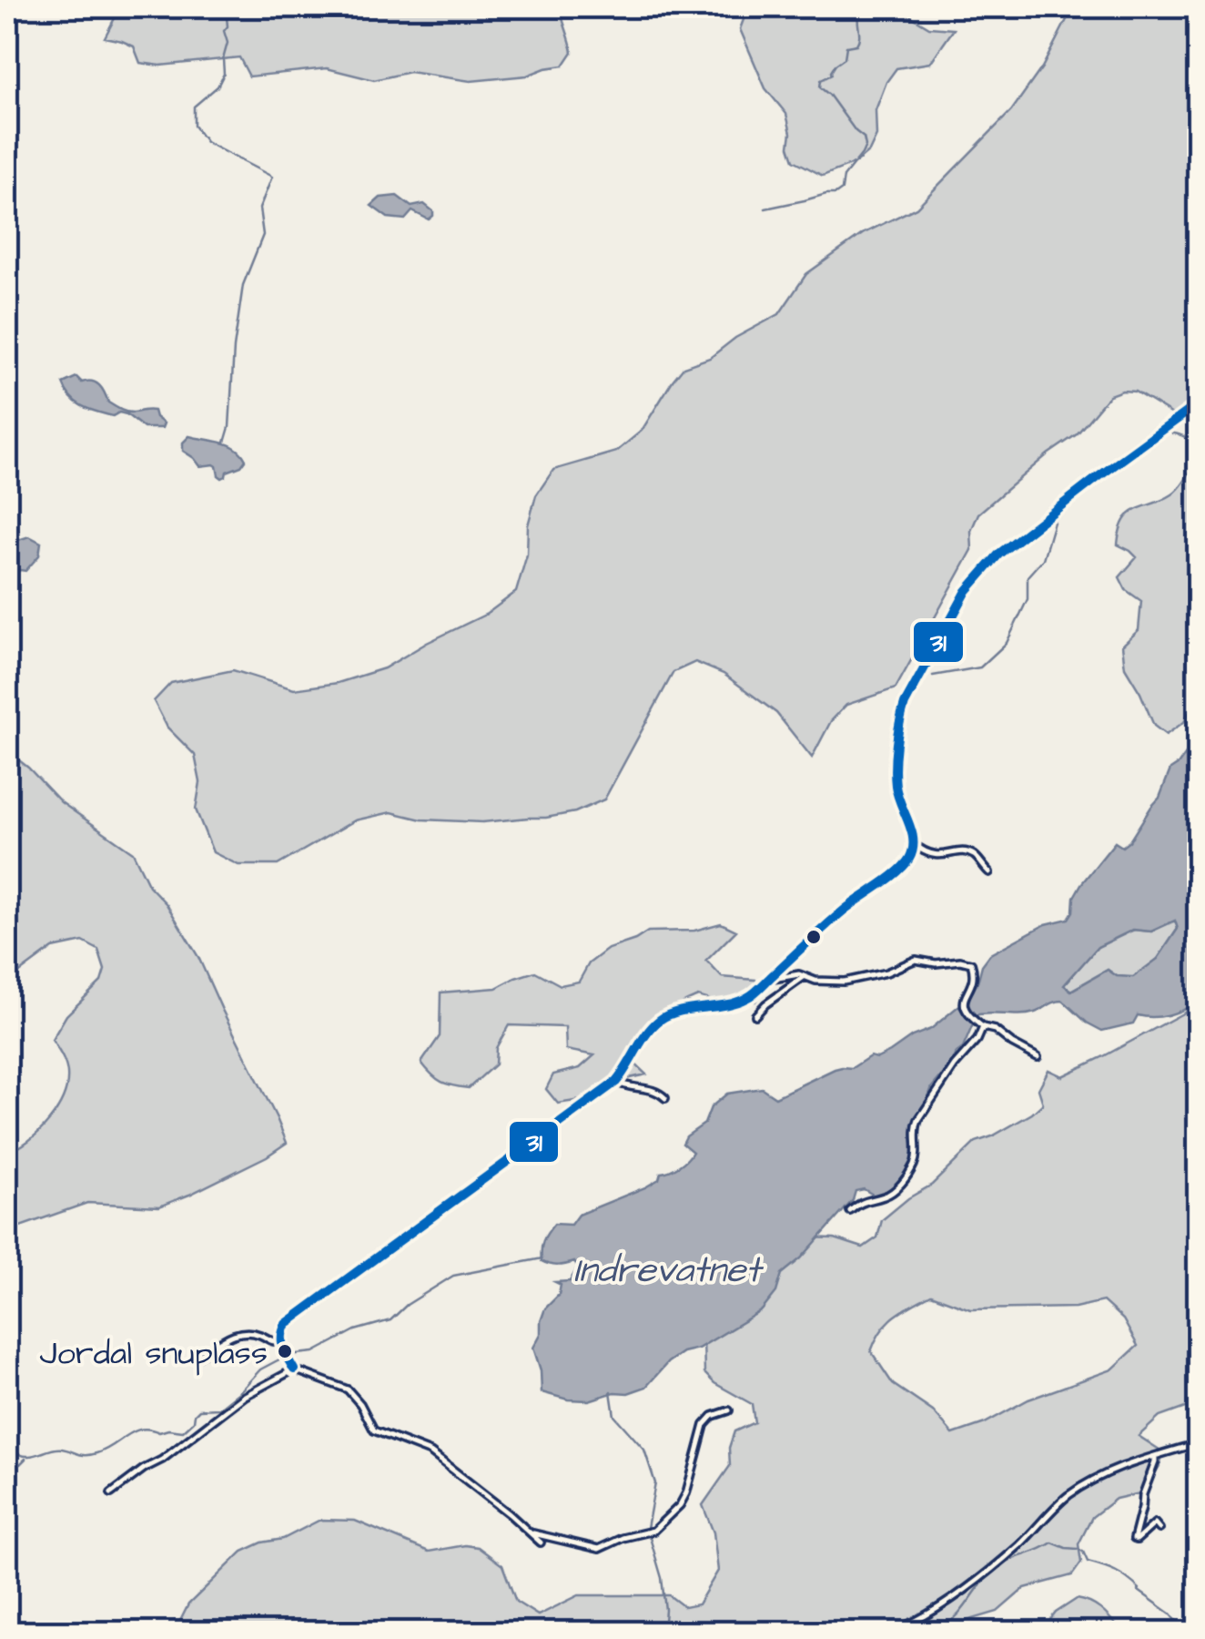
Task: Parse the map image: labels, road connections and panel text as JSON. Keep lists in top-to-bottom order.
{
  "water": ["Indrevatnet"],
  "places": ["Jordal snuplass"],
  "lines": ["transit line 31"]
}
